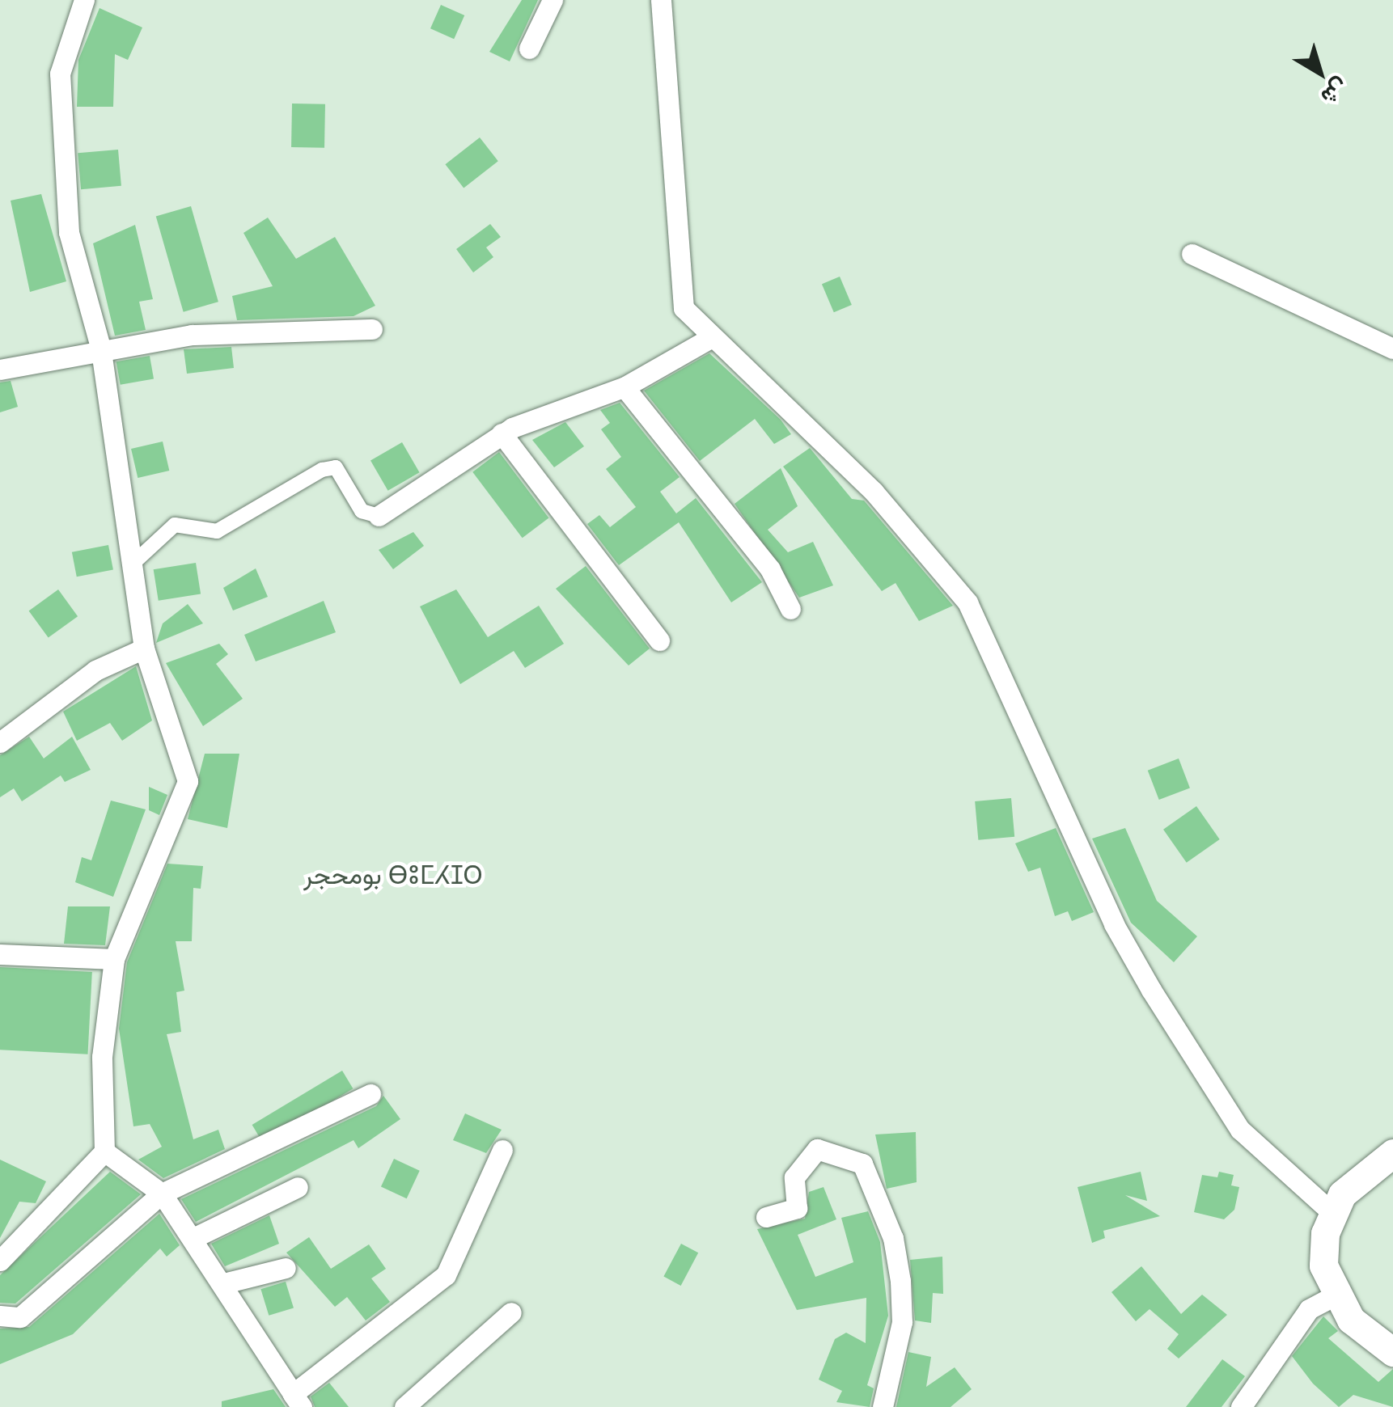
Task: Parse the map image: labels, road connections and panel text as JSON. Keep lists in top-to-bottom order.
{
  "districts": ["بومحجر ⴱⵓⵎⵃⵊⵔ"],
  "north": "bottom right"
}
